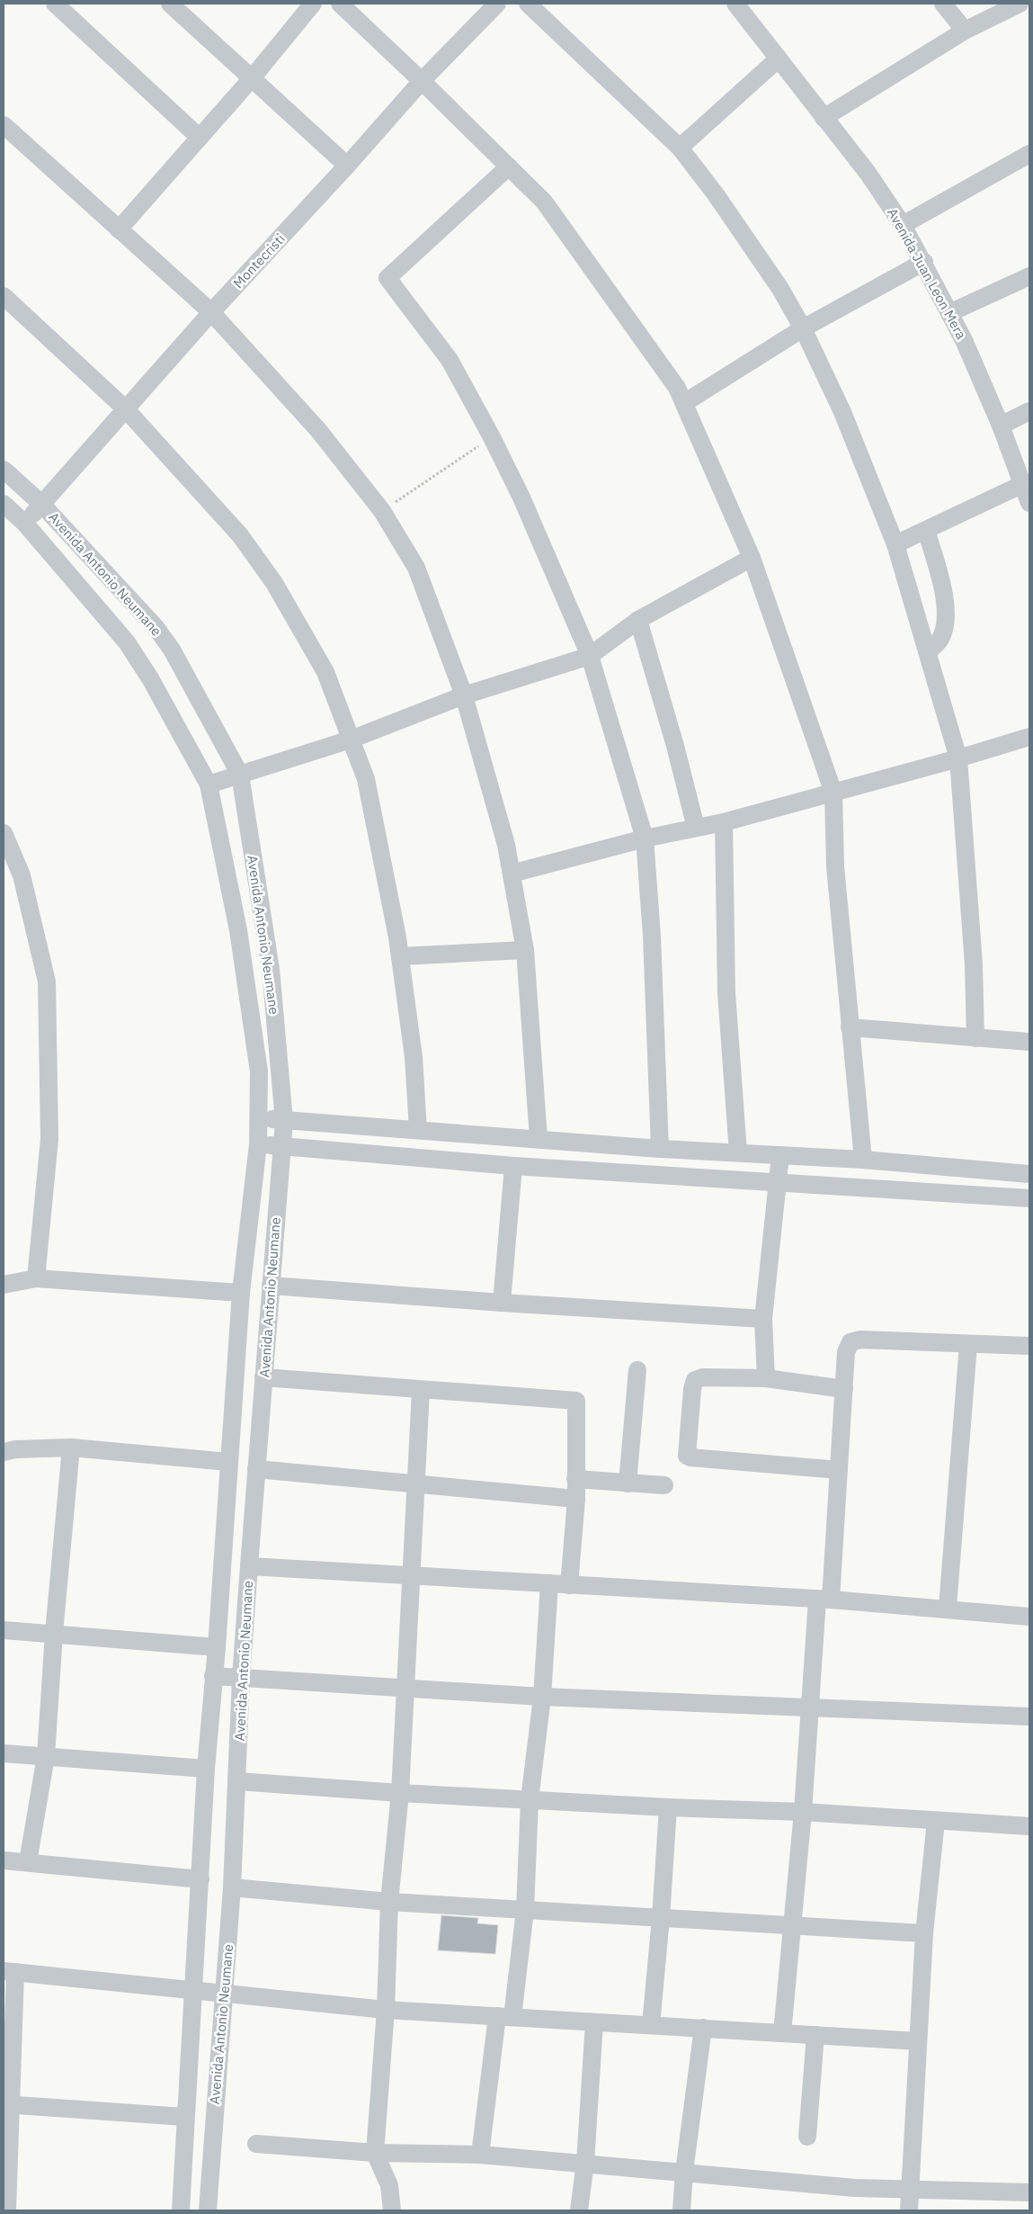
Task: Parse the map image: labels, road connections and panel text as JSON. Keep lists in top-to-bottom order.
{
  "streets": {
    "street": ["Montecristi", "Avenida Juan Leon Mera", "Avenida Antonio Neumane"]
  },
  "crossings": [
    ["Montecristi", "Avenida Antonio Neumane"]
  ]
}
